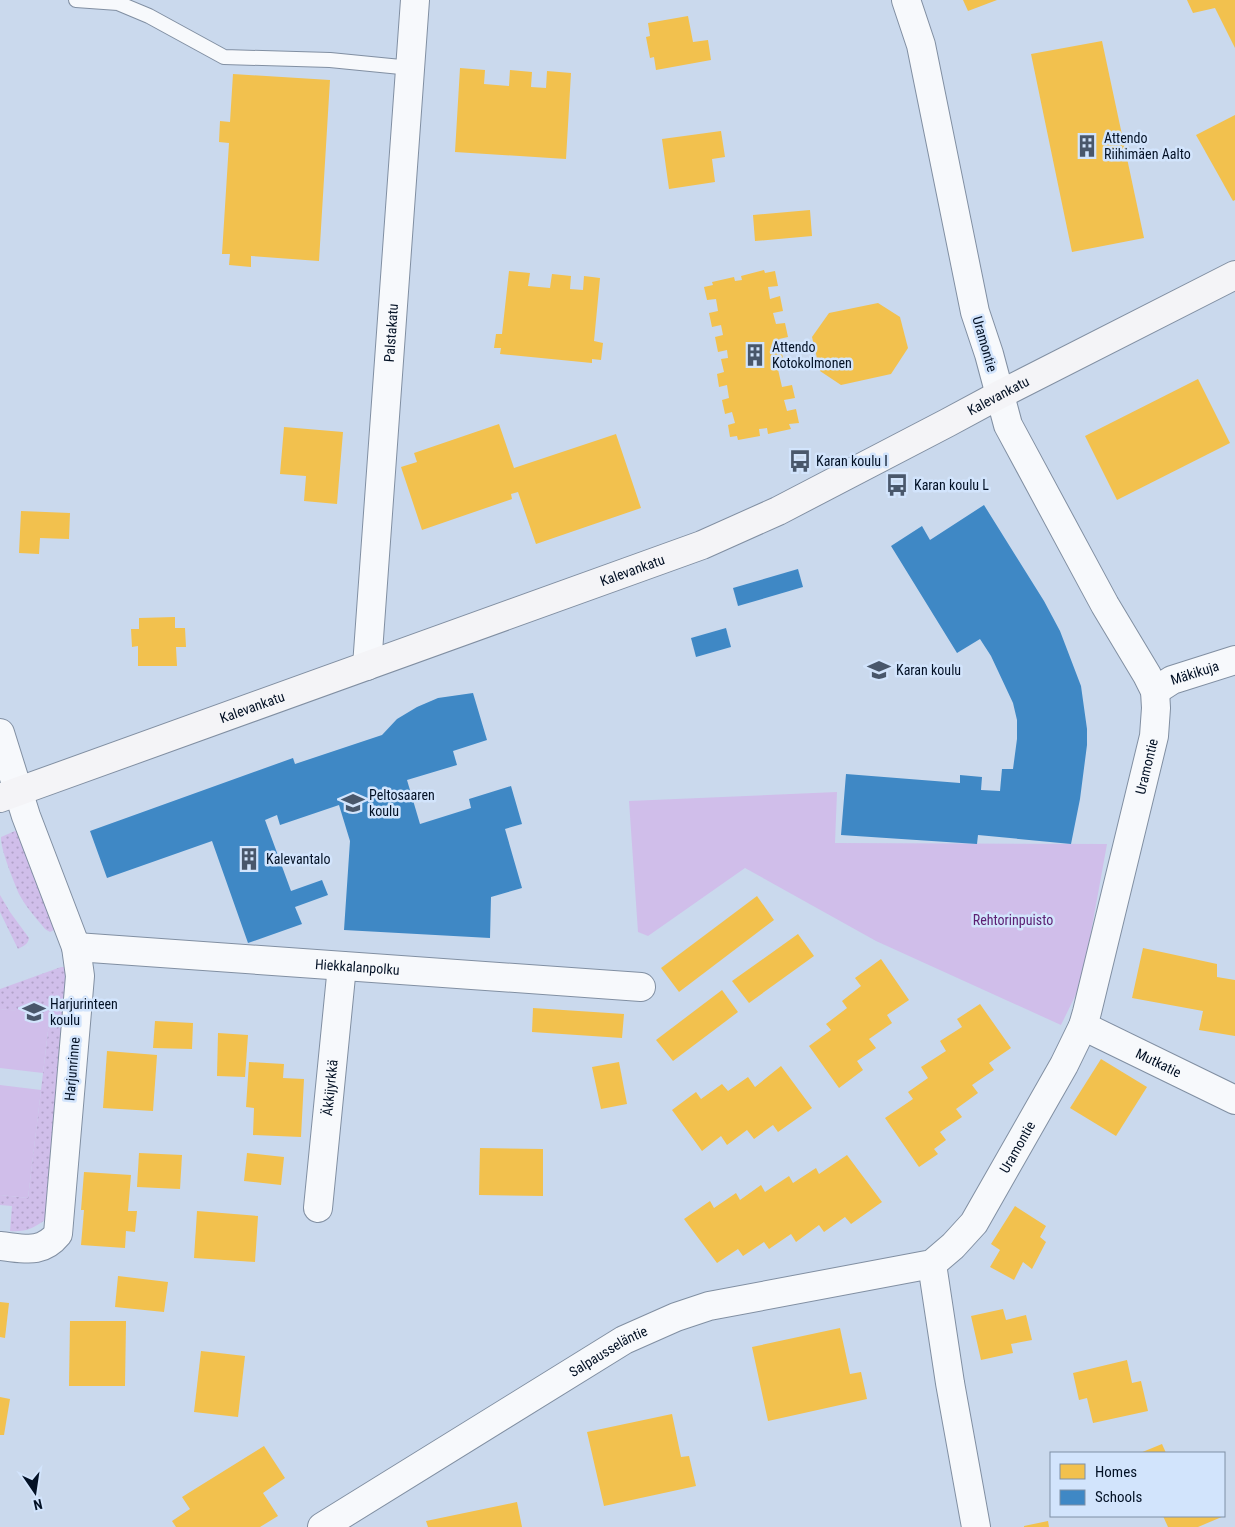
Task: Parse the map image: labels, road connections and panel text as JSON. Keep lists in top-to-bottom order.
{
  "streets": {
    "street": [
      "Palstakatu",
      "Uramontie",
      "Kalevankatu",
      "Mäkikuja",
      "Hiekkalanpolku",
      "Mutkatie",
      "Harjunrinne",
      "Äkkijyrkkä",
      "Salpausseläntie"
    ]
  },
  "crossings": [
    ["Palstakatu", "Kalevankatu"],
    ["Uramontie", "Kalevankatu"],
    ["Uramontie", "Mäkikuja"],
    ["Uramontie", "Mutkatie"],
    ["Uramontie", "Salpausseläntie"],
    ["Kalevankatu", "Harjunrinne"],
    ["Hiekkalanpolku", "Harjunrinne"],
    ["Hiekkalanpolku", "Äkkijyrkkä"]
  ],
  "parks": ["Rehtorinpuisto"],
  "places": {
    "building": ["Attendo Riihimäen Aalto", "Attendo Kotokolmonen", "Kalevantalo"],
    "bus stop": ["Karan koulu I", "Karan koulu L"],
    "school or university": ["Karan koulu", "Peltosaaren koulu", "Harjurinteen koulu"]
  },
  "legend": ["Homes", "Schools"],
  "north": "bottom"
}
